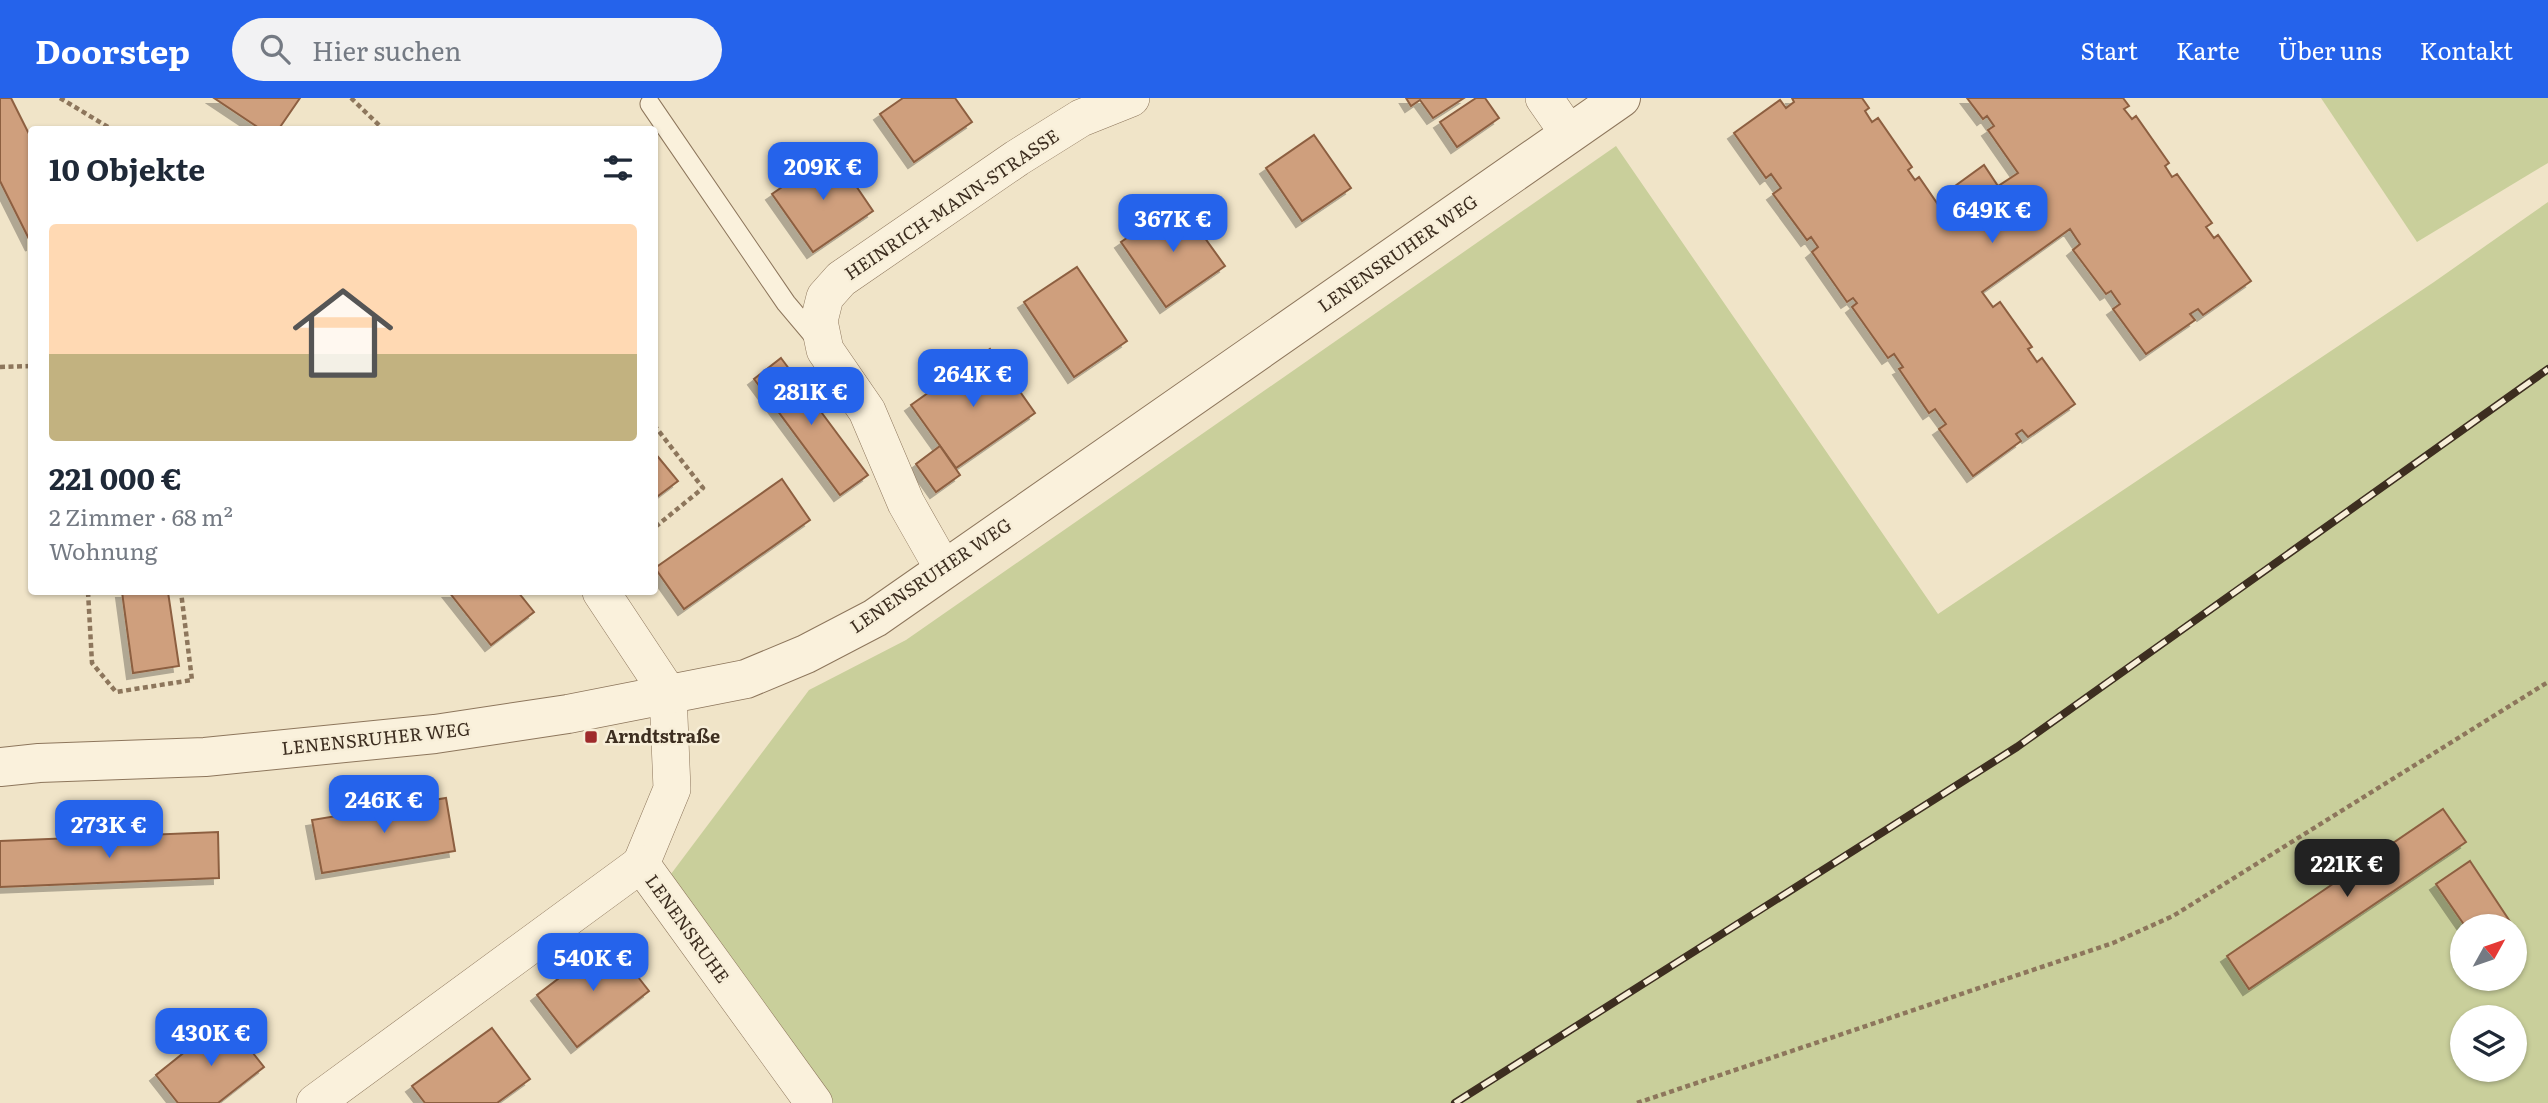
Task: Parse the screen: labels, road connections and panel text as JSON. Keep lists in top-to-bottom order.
{
  "streets": {
    "street": ["HEINRICH-MANN-STRASSE", "LENENSRUHER WEG", "LENENSRUHE"]
  },
  "crossings": [
    ["HEINRICH-MANN-STRASSE", "LENENSRUHER WEG"],
    ["LENENSRUHER WEG", "LENENSRUHE"]
  ],
  "places": {
    "transit": ["Arndtstraße"]
  },
  "north": "top right",
  "page": {
    "header": "Doorstep",
    "search": "Hier suchen",
    "nav": [
      "Start",
      "Karte",
      "Über uns",
      "Kontakt"
    ],
    "heading": "10 Objekte",
    "price": [
      "209K €",
      "649K €",
      "367K €",
      "264K €",
      "281K €",
      "246K €",
      "273K €",
      "221K €",
      "540K €",
      "430K €"
    ],
    "list": [
      {
        "name": "221 000 €",
        "note": "2 Zimmer · 68 m² · Wohnung"
      }
    ]
  }
}
